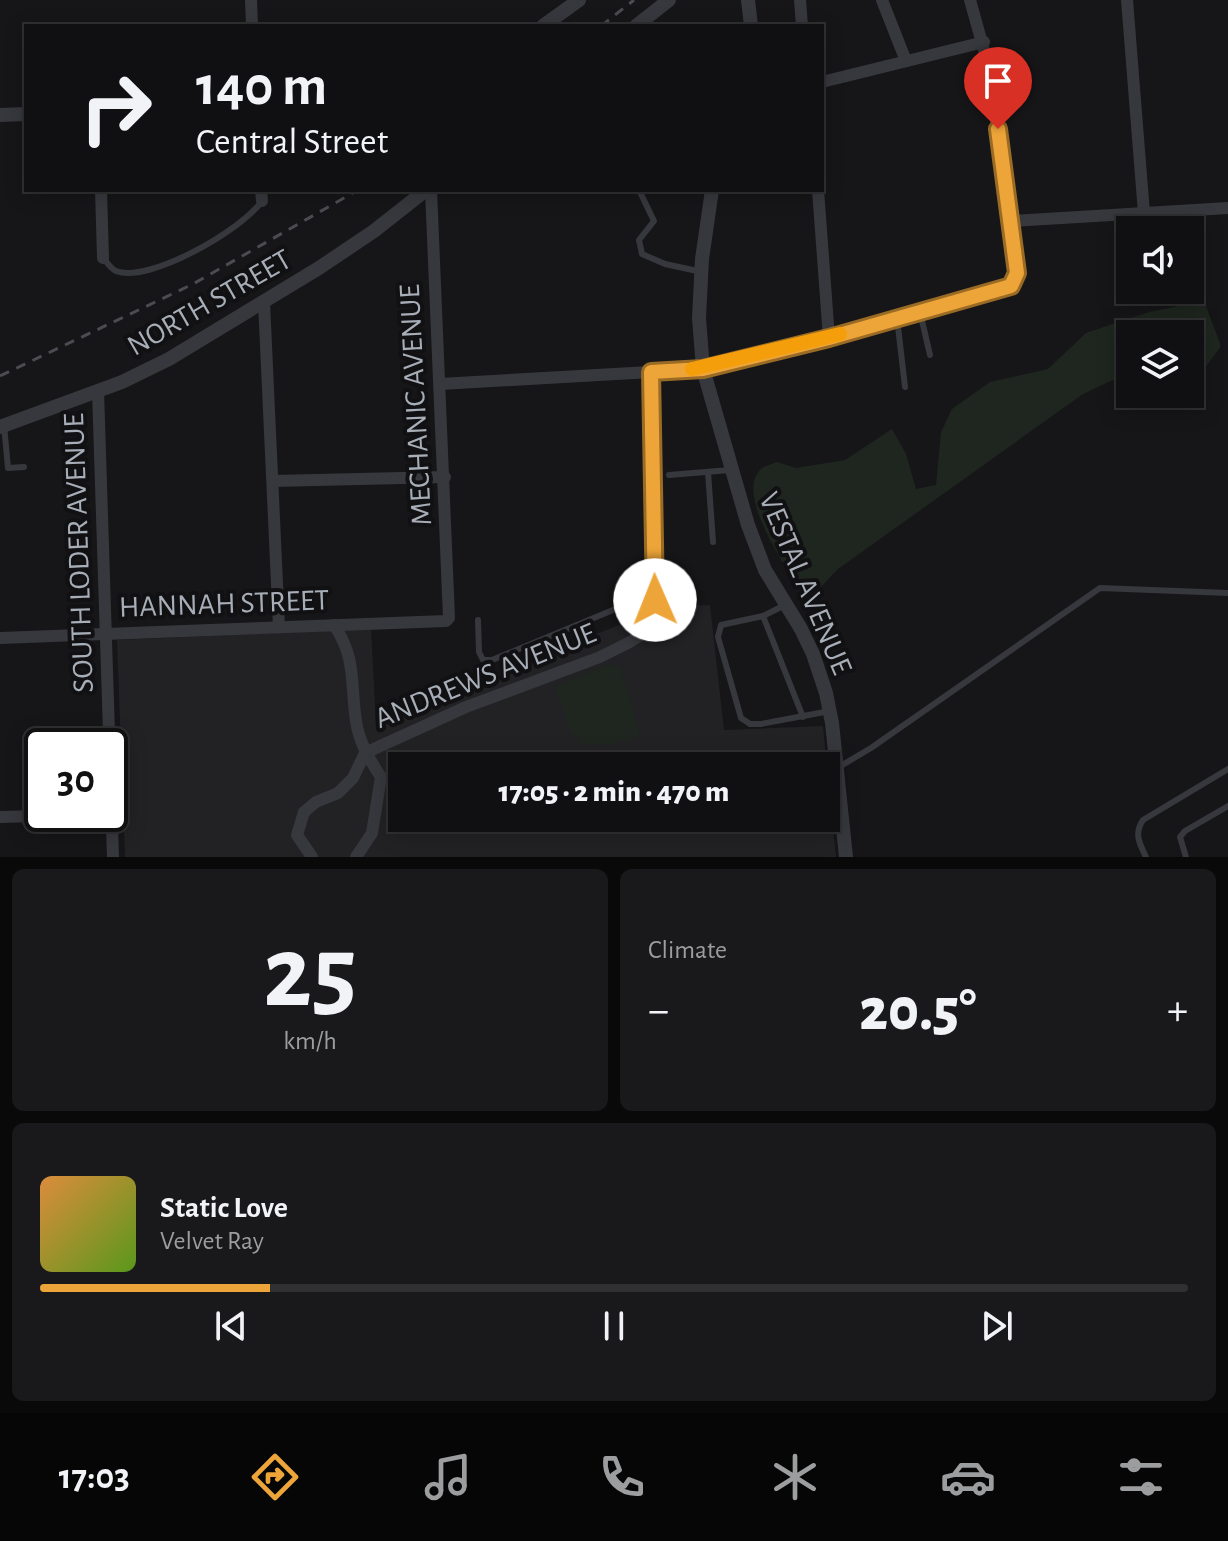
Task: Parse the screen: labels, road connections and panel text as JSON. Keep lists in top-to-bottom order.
{
  "streets": {
    "street": [
      "NORTH STREET",
      "MECHANIC AVENUE",
      "SOUTH LODER AVENUE",
      "VESTAL AVENUE",
      "HANNAH STREET",
      "ANDREWS AVENUE"
    ]
  },
  "crossings": [
    ["NORTH STREET", "SOUTH LODER AVENUE"],
    ["MECHANIC AVENUE", "HANNAH STREET"],
    ["SOUTH LODER AVENUE", "HANNAH STREET"]
  ],
  "page": {
    "turn": ["140 m", "Central Street"],
    "limit": "30",
    "trip": "17:05 · 2 min · 470 m",
    "tile": [
      ["25", "km/h"],
      "Climate"
    ],
    "heat": ["−", "20.5°", "+"],
    "song": ["Static Love", "Velvet Ray"],
    "tabs": "17:03"
  }
}
